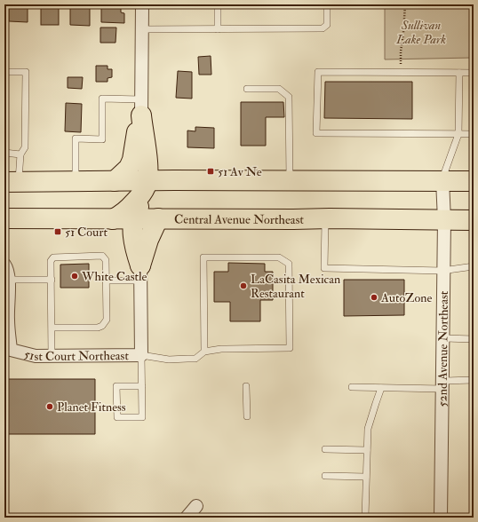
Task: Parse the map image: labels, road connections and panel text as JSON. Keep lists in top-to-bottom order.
{
  "streets": {
    "main road": ["Central Avenue Northeast"],
    "street": ["52nd Avenue Northeast", "51st Court Northeast"]
  },
  "crossings": [
    ["Central Avenue Northeast", "52nd Avenue Northeast"]
  ],
  "parks": ["Sullivan Lake Park"],
  "places": {
    "transit": ["51 Av Ne", "51 Court"],
    "other": [
      "White Castle",
      "LaCasita Mexican Restaurant",
      "AutoZone",
      "Planet Fitness"
    ]
  }
}
